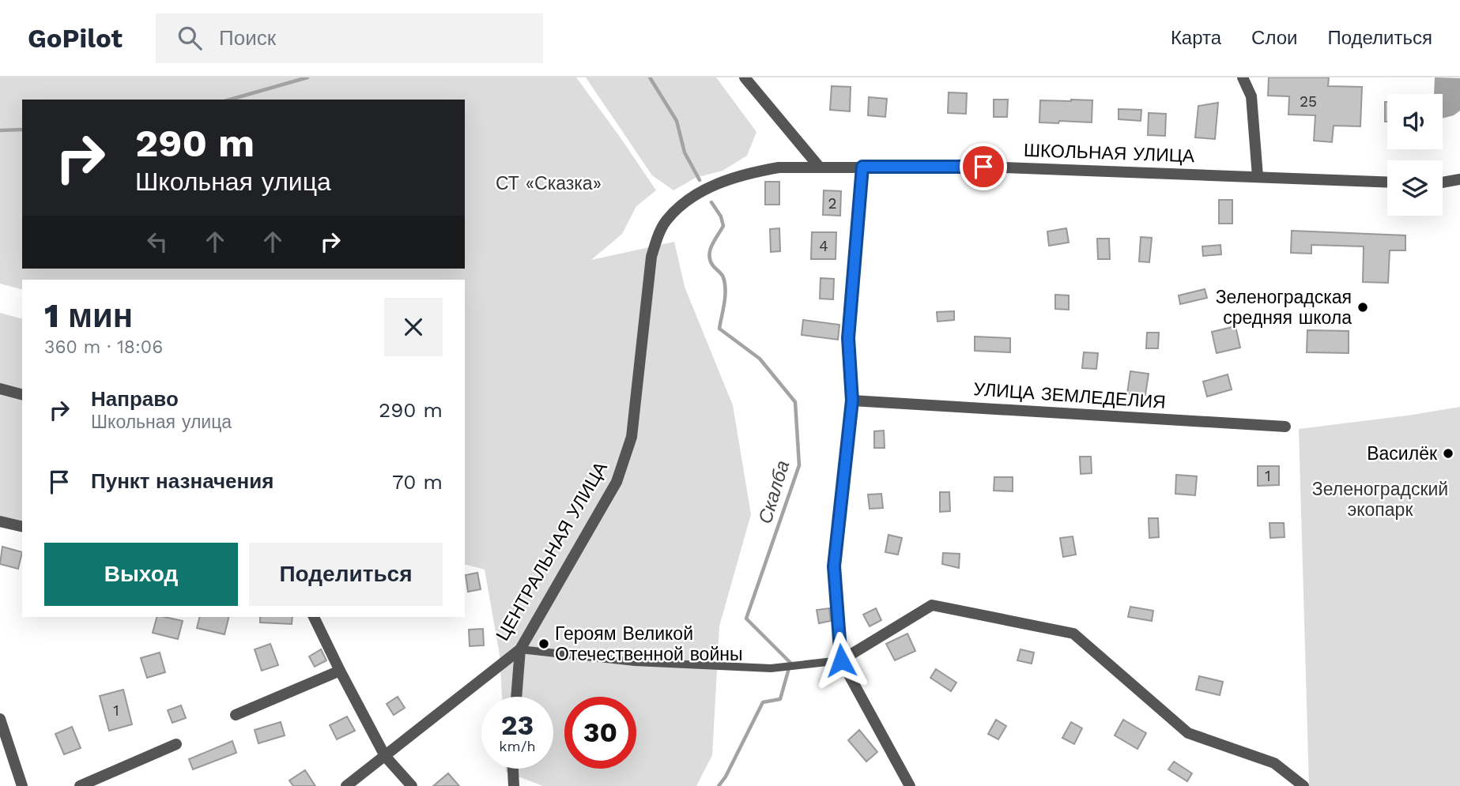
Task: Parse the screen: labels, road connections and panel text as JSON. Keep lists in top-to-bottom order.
{
  "streets": {
    "street": ["ШКОЛЬНАЯ УЛИЦА", "УЛИЦА ЗЕМЛЕДЕЛИЯ", "ЦЕНТРАЛЬНАЯ УЛИЦА"]
  },
  "crossings": [
    ["ШКОЛЬНАЯ УЛИЦА", "ЦЕНТРАЛЬНАЯ УЛИЦА"]
  ],
  "water": ["Скалба"],
  "parks": ["СТ «Сказка»", "Зеленоградский экопарк"],
  "places": ["Зеленоградская средняя школа", "Василёк", "Героям Великой Отечественной войны"],
  "house_numbers": [
    "25",
    "2",
    "4",
    "1",
    "1"
  ],
  "page": {
    "header": "GoPilot",
    "search": "Поиск",
    "nav": ["Карта", "Слои", "Поделиться"],
    "turn": ["290 m", "Школьная улица"],
    "heading": ["1 мин", "360 m · 18:06"],
    "list": [
      {
        "name": "Направо",
        "note": "Школьная улица",
        "value": "290 m"
      },
      {
        "name": "Пункт назначения",
        "value": "70 m"
      }
    ],
    "buttons": ["Выход", "Поделиться"],
    "speed": "23 km/h",
    "limit": "30"
  }
}
